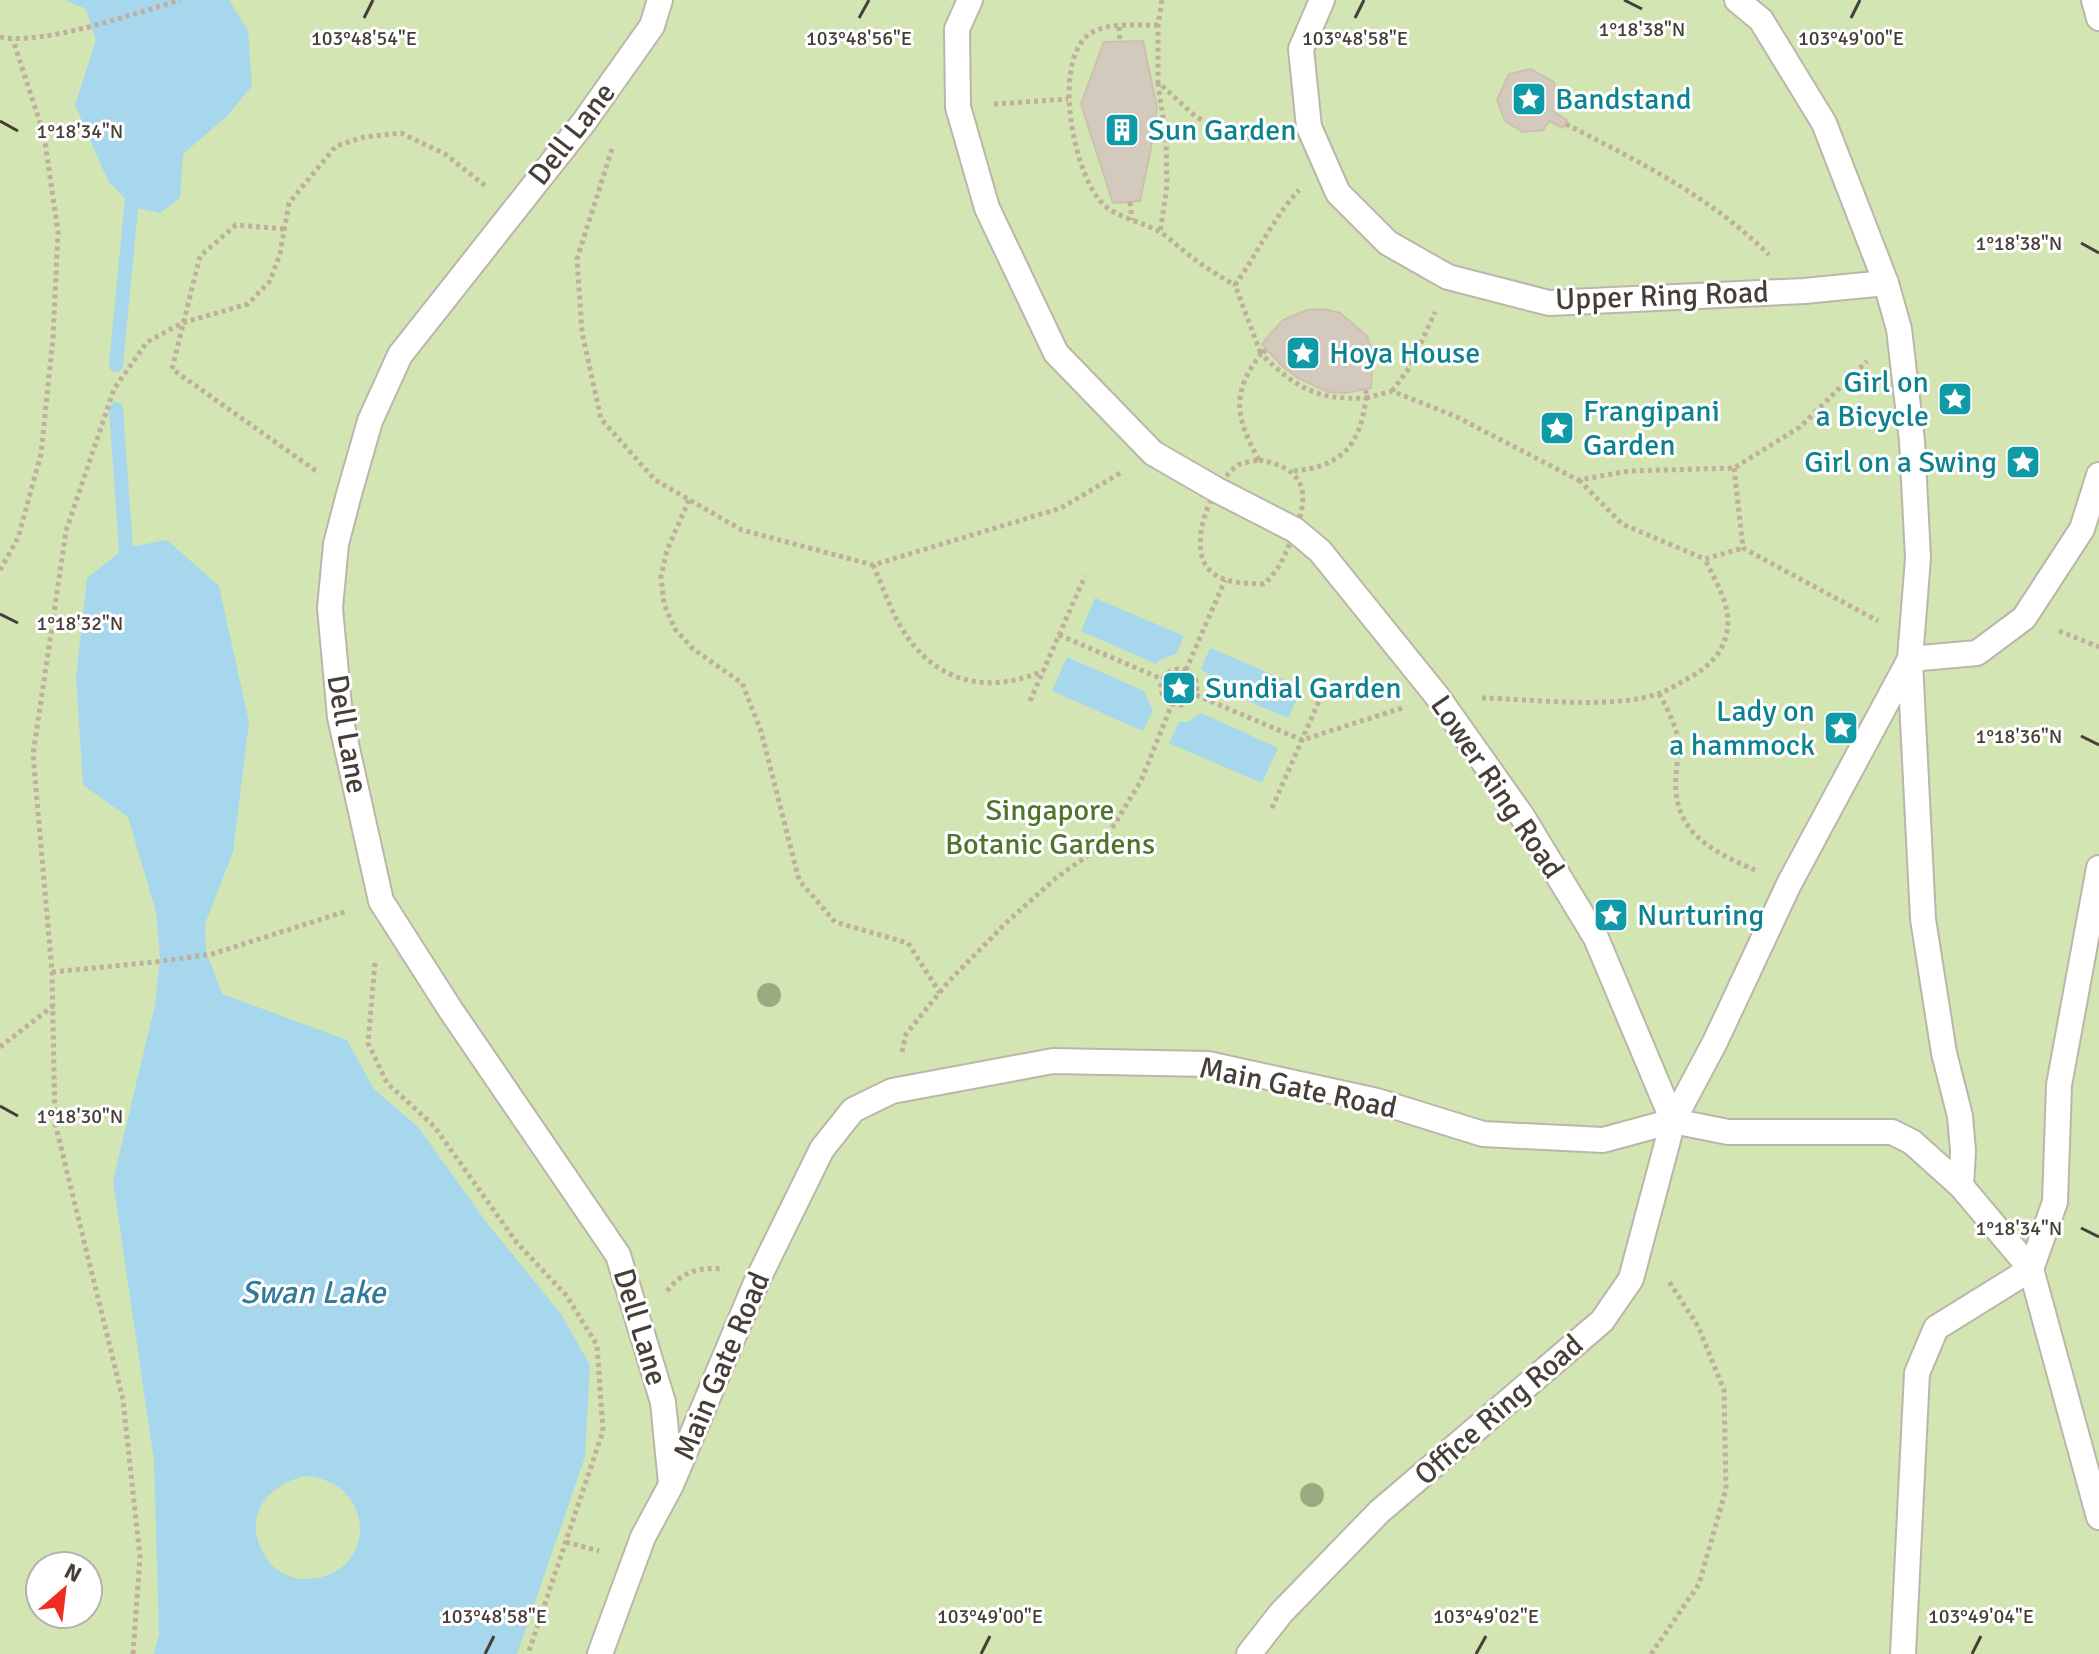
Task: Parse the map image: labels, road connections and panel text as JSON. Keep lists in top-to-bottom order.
{
  "streets": {
    "lane": [
      "Dell Lane",
      "Upper Ring Road",
      "Lower Ring Road",
      "Main Gate Road",
      "Office Ring Road"
    ]
  },
  "crossings": [
    ["Dell Lane", "Main Gate Road"],
    ["Lower Ring Road", "Main Gate Road"],
    ["Lower Ring Road", "Office Ring Road"],
    ["Main Gate Road", "Office Ring Road"]
  ],
  "water": ["Swan Lake"],
  "parks": ["Singapore Botanic Gardens"],
  "places": {
    "place": [
      "Bandstand",
      "Hoya House",
      "Girl on a Bicycle",
      "Frangipani Garden",
      "Girl on a Swing",
      "Sundial Garden",
      "Lady on a hammock",
      "Nurturing"
    ],
    "building": ["Sun Garden"]
  },
  "north": "top right",
  "coordinates": [
    "1°18'38\"N",
    "103°48'54\"E",
    "103°48'56\"E",
    "103°48'58\"E",
    "103°49'00\"E",
    "1°18'34\"N",
    "1°18'32\"N",
    "1°18'36\"N",
    "1°18'30\"N",
    "103°49'02\"E",
    "103°49'04\"E"
  ]
}
